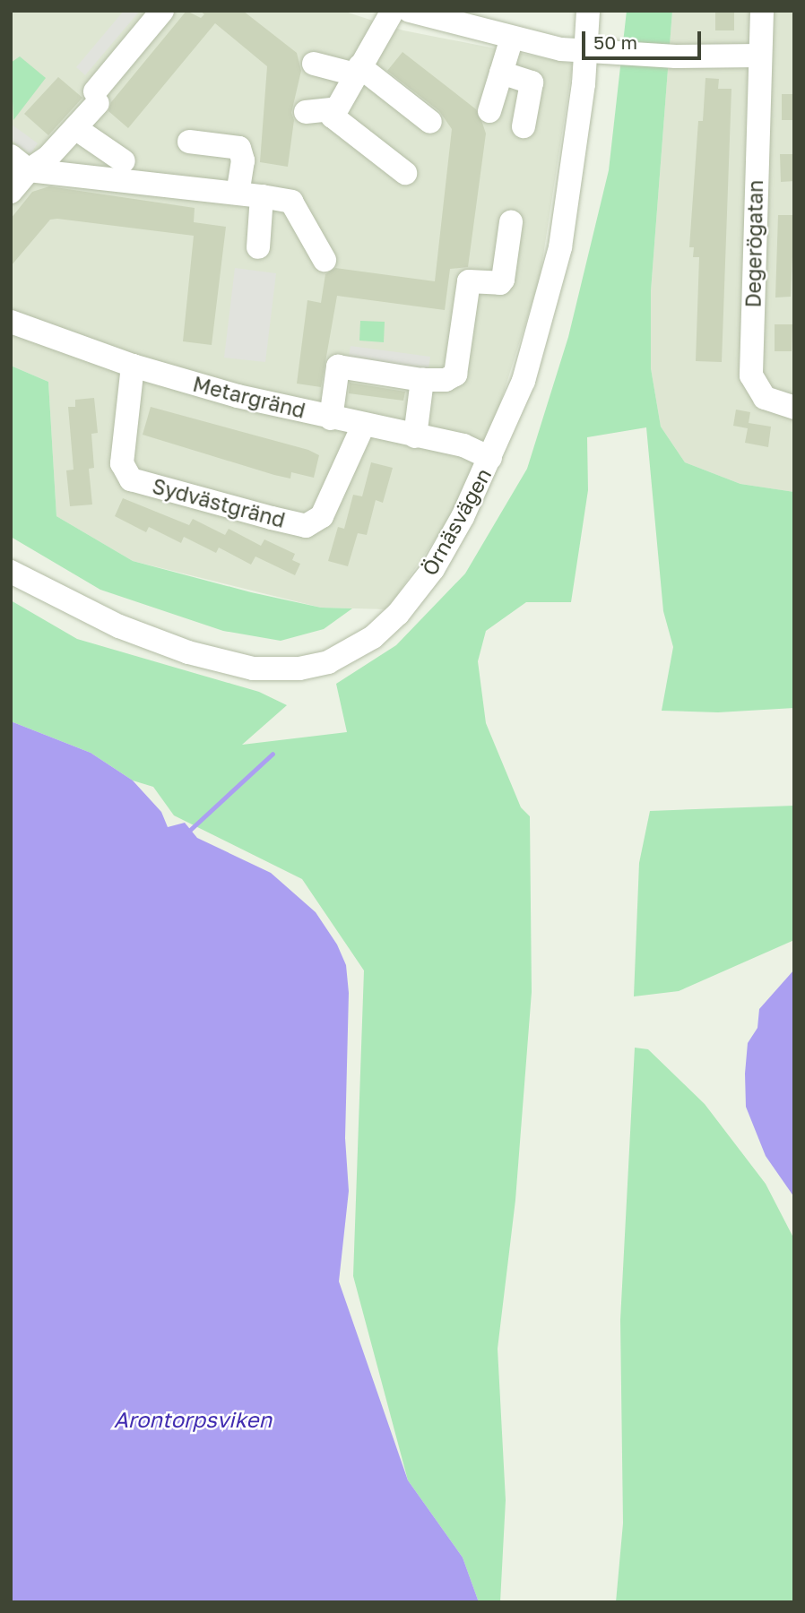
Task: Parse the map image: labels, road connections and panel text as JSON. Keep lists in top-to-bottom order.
{
  "streets": {
    "street": [
      "Degerögatan",
      "Metargränd",
      "Sydvästgränd",
      "Örnäsvägen"
    ]
  },
  "crossings": [
    ["Metargränd", "Sydvästgränd"],
    ["Metargränd", "Örnäsvägen"]
  ],
  "water": ["Arontorpsviken"],
  "scale_bar": "50 m"
}
